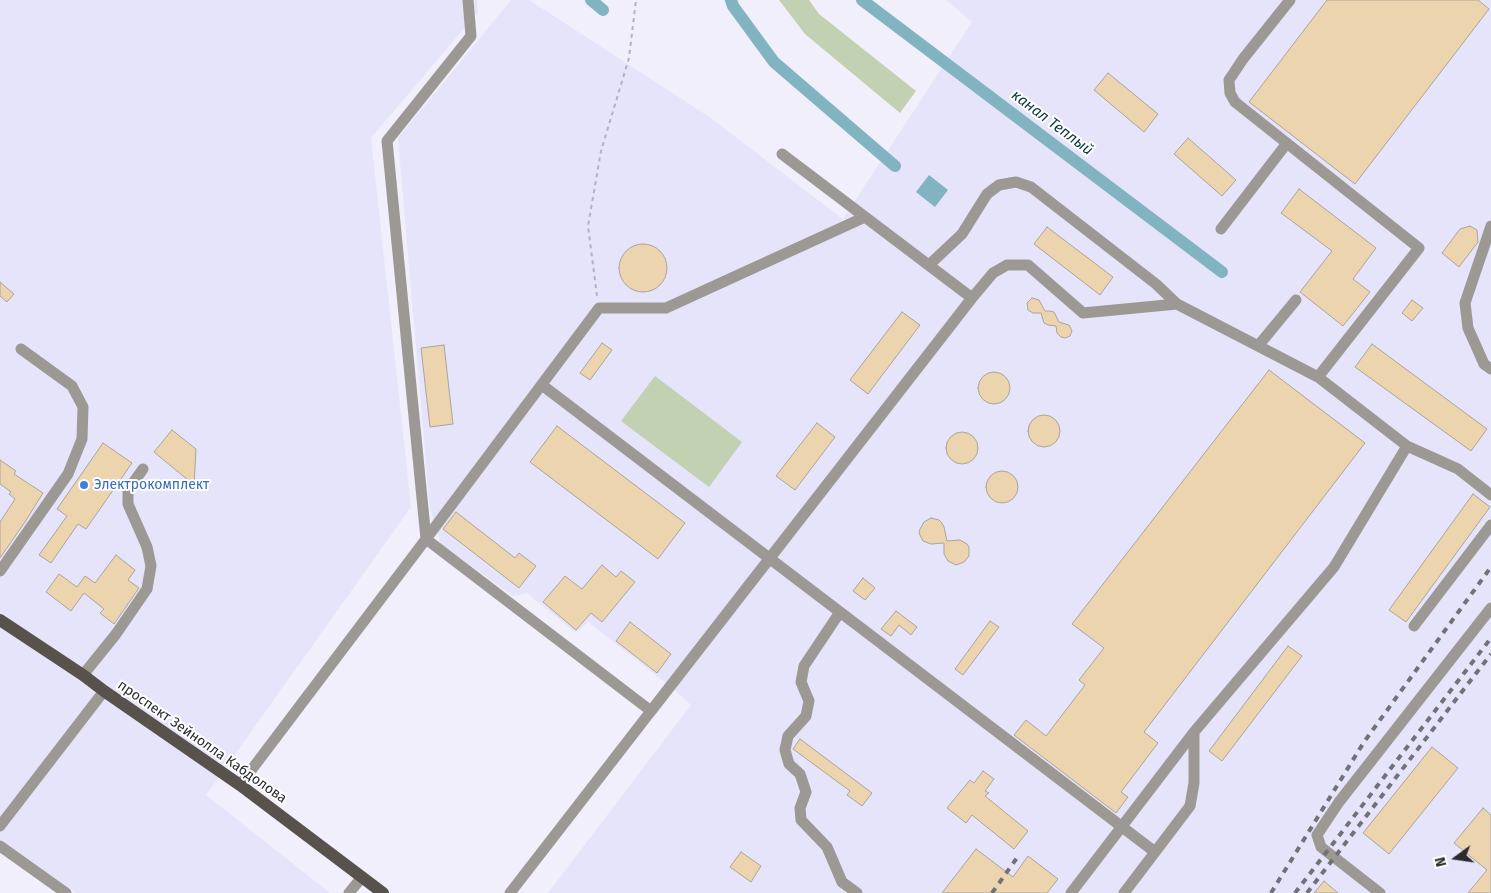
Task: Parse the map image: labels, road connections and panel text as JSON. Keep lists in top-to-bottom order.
{
  "streets": {
    "main road": ["проспект Зейнолла Кабдолова"]
  },
  "water": ["канал Теплый"],
  "places": ["Электрокомплект"],
  "north": "left"
}
